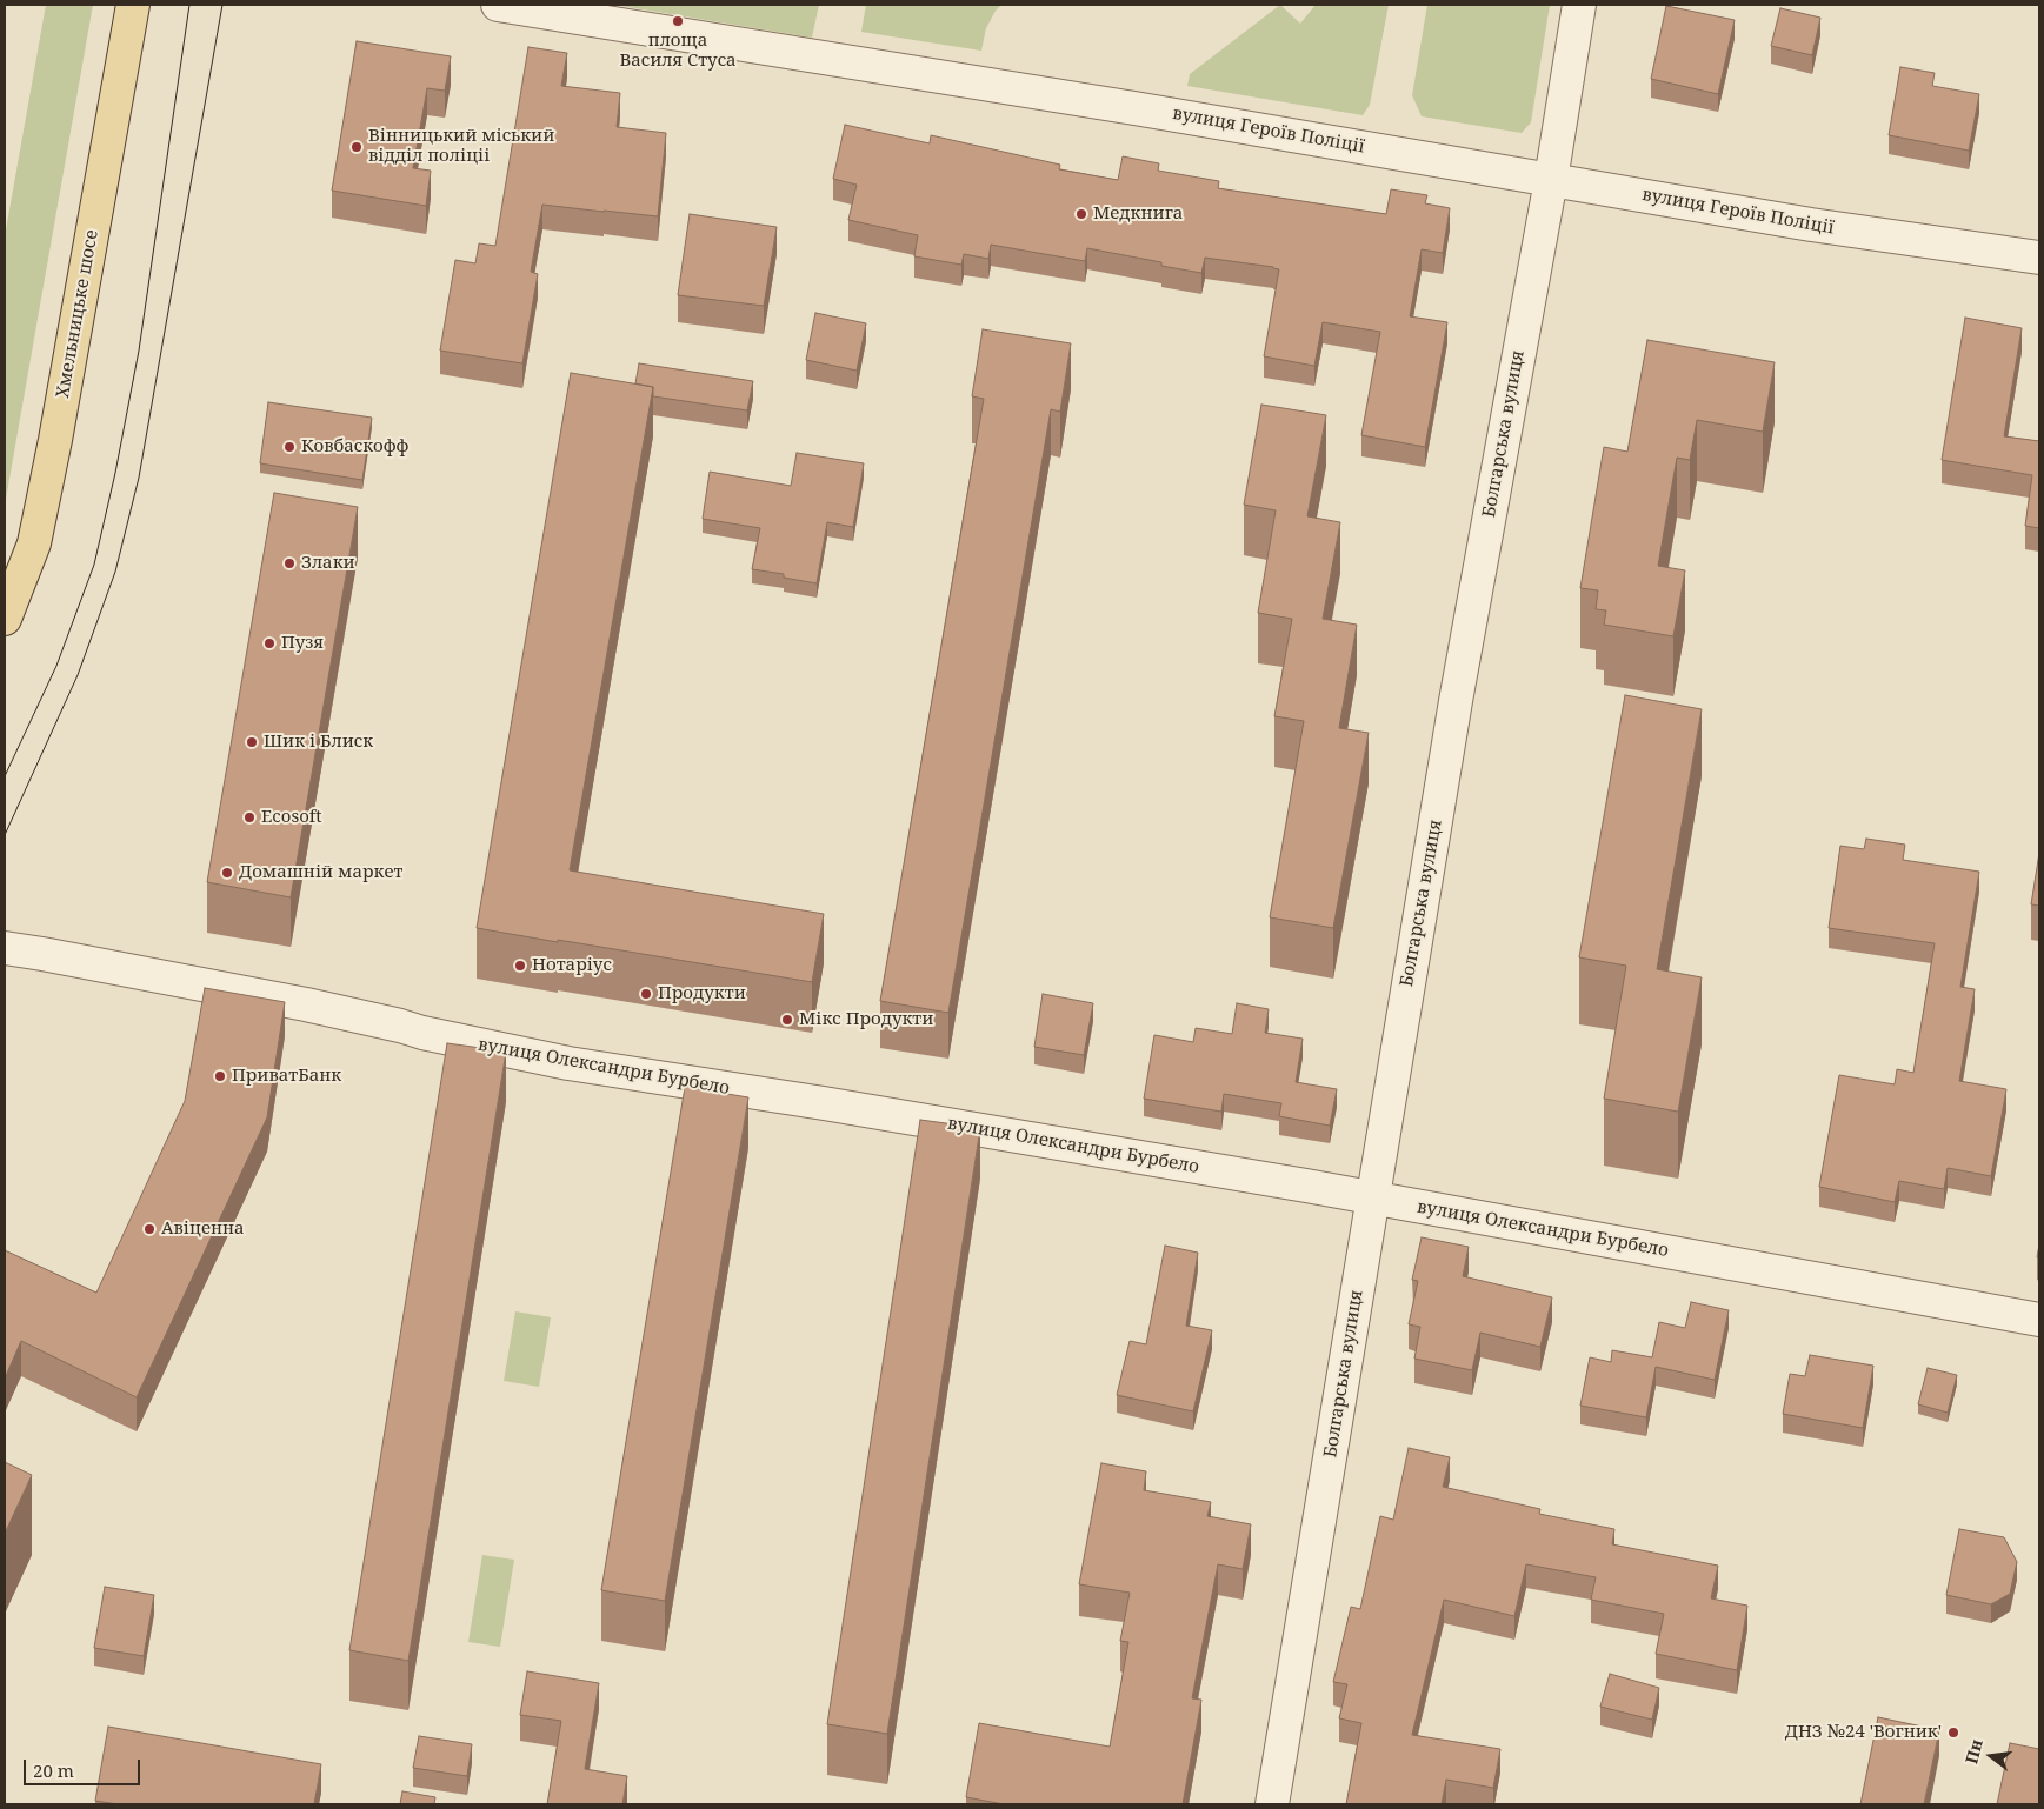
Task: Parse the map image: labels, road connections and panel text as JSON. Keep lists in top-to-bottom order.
{
  "streets": {
    "main road": ["Хмельницьке шосе"],
    "street": ["вулиця Героїв Поліції", "Болгарська вулиця", "вулиця Олександри Бурбело"]
  },
  "crossings": [
    ["вулиця Героїв Поліції", "Болгарська вулиця"],
    ["Болгарська вулиця", "вулиця Олександри Бурбело"]
  ],
  "places": [
    "площа Василя Стуса",
    "Вінницький міський відділ поліціі",
    "Медкнига",
    "Ковбаскофф",
    "Злаки",
    "Пузя",
    "Шик і Блиск",
    "Ecosoft",
    "Домашній маркет",
    "Нотаріус",
    "Продукти",
    "Мікс Продукти",
    "ПриватБанк",
    "Авіценна",
    "ДНЗ №24 'Вогник'"
  ],
  "scale_bar": "20 m",
  "north": "left"
}
